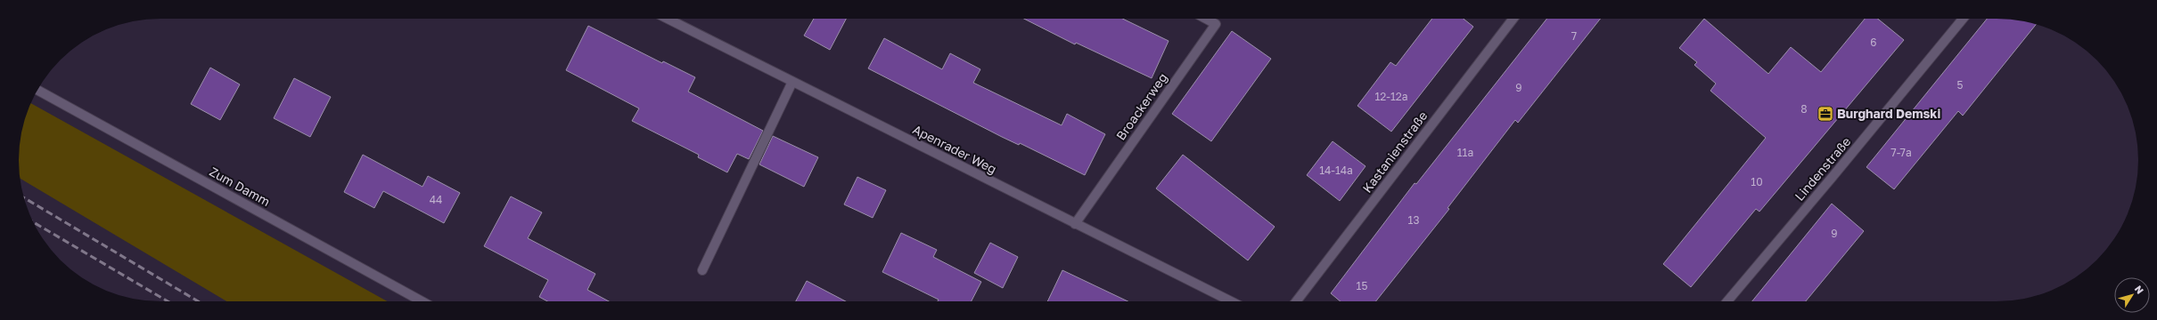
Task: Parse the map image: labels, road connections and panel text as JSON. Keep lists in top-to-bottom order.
{
  "streets": {
    "street": [
      "Broackerweg",
      "Apenrader Weg",
      "Kastanienstraße",
      "Lindenstraße",
      "Zum Damm"
    ]
  },
  "crossings": [
    ["Broackerweg", "Apenrader Weg"]
  ],
  "places": {
    "office": ["Burghard Demski"]
  },
  "house_numbers": [
    "7",
    "6",
    "5",
    "9",
    "12-12a",
    "8",
    "11a",
    "7-7a",
    "14-14a",
    "10",
    "44",
    "13",
    "9",
    "15"
  ],
  "north": "top right"
}
